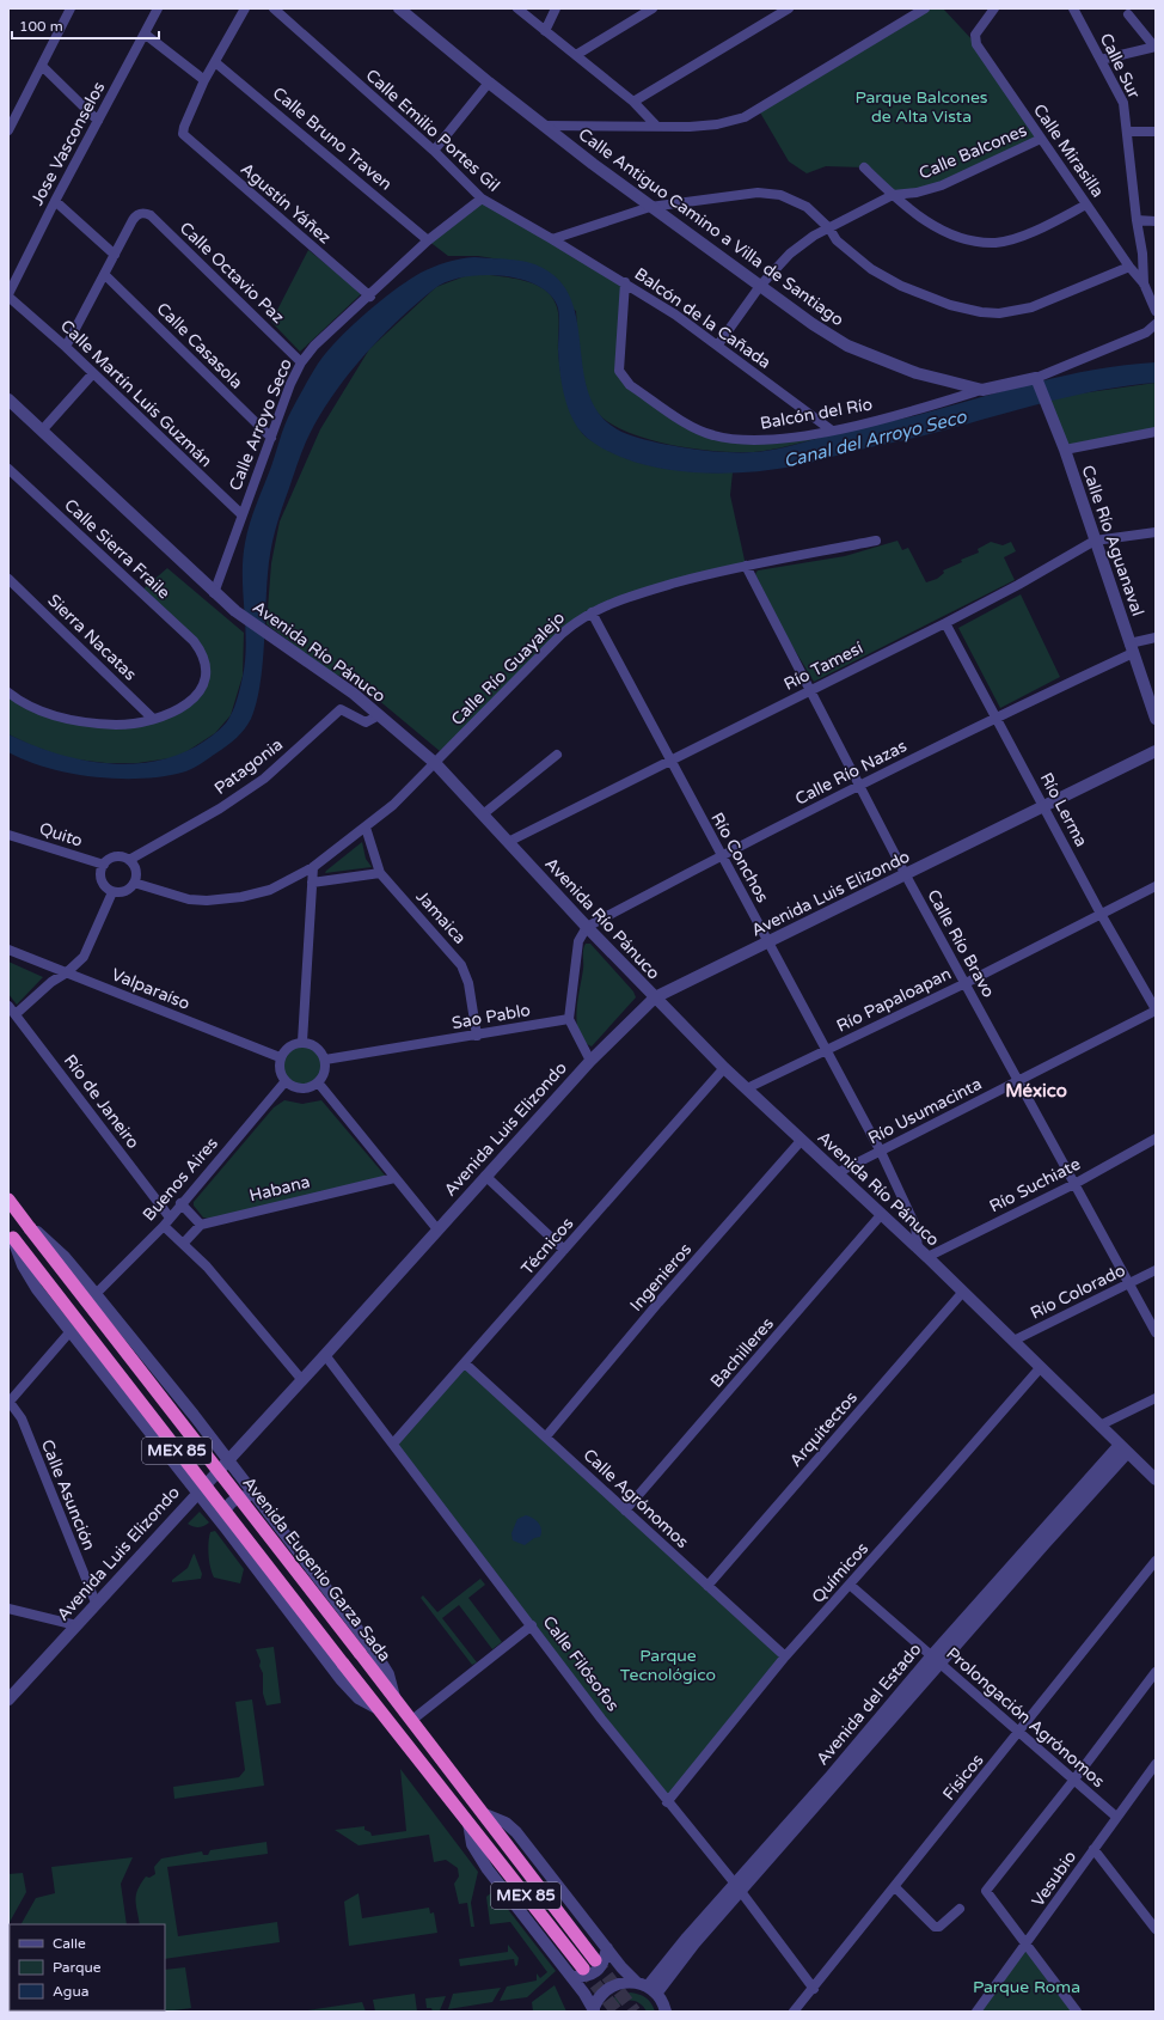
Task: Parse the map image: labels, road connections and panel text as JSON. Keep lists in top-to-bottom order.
{
  "streets": {
    "highway": ["MEX 85", "Avenida Eugenio Garza Sada"],
    "street": [
      "Calle Sur",
      "Calle Emilio Portes Gil",
      "Calle Bruno Traven",
      "Jose Vasconselos",
      "Calle Mirasilla",
      "Calle Balcones",
      "Agustín Yáñez",
      "Calle Antiguo Camino a Villa de Santiago",
      "Calle Octavio Paz",
      "Balcón de la Cañada",
      "Calle Casasola",
      "Calle Martín Luis Guzmán",
      "Balcón del Río",
      "Calle Arroyo Seco",
      "Calle Río Aguanaval",
      "Calle Sierra Fraile",
      "Sierra Nacatas",
      "Avenida Río Pánuco",
      "Río Tamesí",
      "Calle Río Guayalejo",
      "Patagonia",
      "Calle Río Nazas",
      "Río Lerma",
      "Quito",
      "Río Conchos",
      "Avenida Luis Elizondo",
      "Jamaica",
      "Calle Río Bravo",
      "Valparaíso",
      "Río Papaloapan",
      "Sao Pablo",
      "Río de Janeiro",
      "Río Usumacinta",
      "Buenos Aires",
      "Río Suchiate",
      "Habana",
      "Técnicos",
      "Ingenieros",
      "Río Colorado",
      "Bachilleres",
      "Arquitectos",
      "Calle Asunción",
      "Calle Agrónomos",
      "Químicos",
      "Calle Filósofos",
      "Avenida del Estado",
      "Prolongación Agrónomos",
      "Físicos",
      "Vesubio"
    ]
  },
  "crossings": [
    ["Calle Sur", "Calle Mirasilla"],
    ["Calle Emilio Portes Gil", "Balcón de la Cañada"],
    ["Calle Emilio Portes Gil", "Calle Arroyo Seco"],
    ["Calle Bruno Traven", "Calle Arroyo Seco"],
    ["Jose Vasconselos", "Calle Martín Luis Guzmán"],
    ["Calle Mirasilla", "Calle Balcones"],
    ["Calle Balcones", "Calle Antiguo Camino a Villa de Santiago"],
    ["Calle Balcones", "Balcón de la Cañada"],
    ["Agustín Yáñez", "Calle Arroyo Seco"],
    ["Calle Antiguo Camino a Villa de Santiago", "Balcón del Río"],
    ["Calle Antiguo Camino a Villa de Santiago", "Calle Río Aguanaval"],
    ["Calle Octavio Paz", "Calle Arroyo Seco"],
    ["Balcón de la Cañada", "Balcón del Río"],
    ["Calle Casasola", "Calle Arroyo Seco"],
    ["Calle Martín Luis Guzmán", "Calle Arroyo Seco"],
    ["Calle Arroyo Seco", "Avenida Río Pánuco"],
    ["Calle Río Aguanaval", "Río Tamesí"],
    ["Calle Río Aguanaval", "Calle Río Nazas"],
    ["Calle Sierra Fraile", "Sierra Nacatas"],
    ["Avenida Río Pánuco", "Río Tamesí"],
    ["Avenida Río Pánuco", "Calle Río Guayalejo"],
    ["Avenida Río Pánuco", "Patagonia"],
    ["Avenida Río Pánuco", "Calle Río Nazas"],
    ["Avenida Río Pánuco", "Río Conchos"],
    ["Avenida Río Pánuco", "Avenida Luis Elizondo"],
    ["Avenida Río Pánuco", "Río Papaloapan"],
    ["Avenida Río Pánuco", "Río Usumacinta"],
    ["Avenida Río Pánuco", "Río Suchiate"],
    ["Avenida Río Pánuco", "Técnicos"],
    ["Avenida Río Pánuco", "Ingenieros"],
    ["Avenida Río Pánuco", "Río Colorado"],
    ["Avenida Río Pánuco", "Bachilleres"],
    ["Avenida Río Pánuco", "Arquitectos"],
    ["Avenida Río Pánuco", "Químicos"],
    ["Avenida Río Pánuco", "Avenida del Estado"],
    ["Río Tamesí", "Río Lerma"],
    ["Río Tamesí", "Río Conchos"],
    ["Río Tamesí", "Calle Río Bravo"],
    ["Calle Río Guayalejo", "Patagonia"],
    ["Calle Río Guayalejo", "Quito"],
    ["Calle Río Guayalejo", "Río Conchos"],
    ["Calle Río Guayalejo", "Jamaica"],
    ["Calle Río Guayalejo", "Calle Río Bravo"],
    ["Patagonia", "Quito"],
    ["Calle Río Nazas", "Río Lerma"],
    ["Calle Río Nazas", "Río Conchos"],
    ["Calle Río Nazas", "Calle Río Bravo"],
    ["Río Lerma", "Avenida Luis Elizondo"],
    ["Río Lerma", "Río Papaloapan"],
    ["Río Lerma", "Río Usumacinta"],
    ["Río Conchos", "Avenida Luis Elizondo"],
    ["Río Conchos", "Río Papaloapan"],
    ["Río Conchos", "Río Usumacinta"],
    ["Río Conchos", "Río Suchiate"],
    ["Avenida Luis Elizondo", "Calle Río Bravo"],
    ["Avenida Luis Elizondo", "Río de Janeiro"],
    ["Avenida Luis Elizondo", "Calle Asunción"],
    ["Avenida Luis Elizondo", "Calle Filósofos"],
    ["Jamaica", "Sao Pablo"],
    ["Calle Río Bravo", "Río Papaloapan"],
    ["Calle Río Bravo", "Río Usumacinta"],
    ["Calle Río Bravo", "Río Suchiate"],
    ["Calle Río Bravo", "Río Colorado"],
    ["Valparaíso", "Sao Pablo"],
    ["Valparaíso", "Buenos Aires"],
    ["Sao Pablo", "Buenos Aires"],
    ["Río de Janeiro", "Buenos Aires"],
    ["Técnicos", "Calle Agrónomos"],
    ["Técnicos", "Calle Filósofos"],
    ["Ingenieros", "Calle Agrónomos"],
    ["Bachilleres", "Calle Agrónomos"],
    ["Arquitectos", "Calle Agrónomos"],
    ["Calle Agrónomos", "Químicos"],
    ["Químicos", "Calle Filósofos"],
    ["Químicos", "Prolongación Agrónomos"],
    ["Calle Filósofos", "Avenida del Estado"],
    ["Calle Filósofos", "Físicos"],
    ["Avenida del Estado", "Prolongación Agrónomos"],
    ["Prolongación Agrónomos", "Físicos"],
    ["Prolongación Agrónomos", "Vesubio"]
  ],
  "districts": ["México"],
  "water": ["Canal del Arroyo Seco"],
  "parks": ["Parque Balcones de Alta Vista", "Parque Tecnológico", "Parque Roma"],
  "legend": ["Calle", "Parque", "Agua"],
  "scale_bar": "100 m"
}
